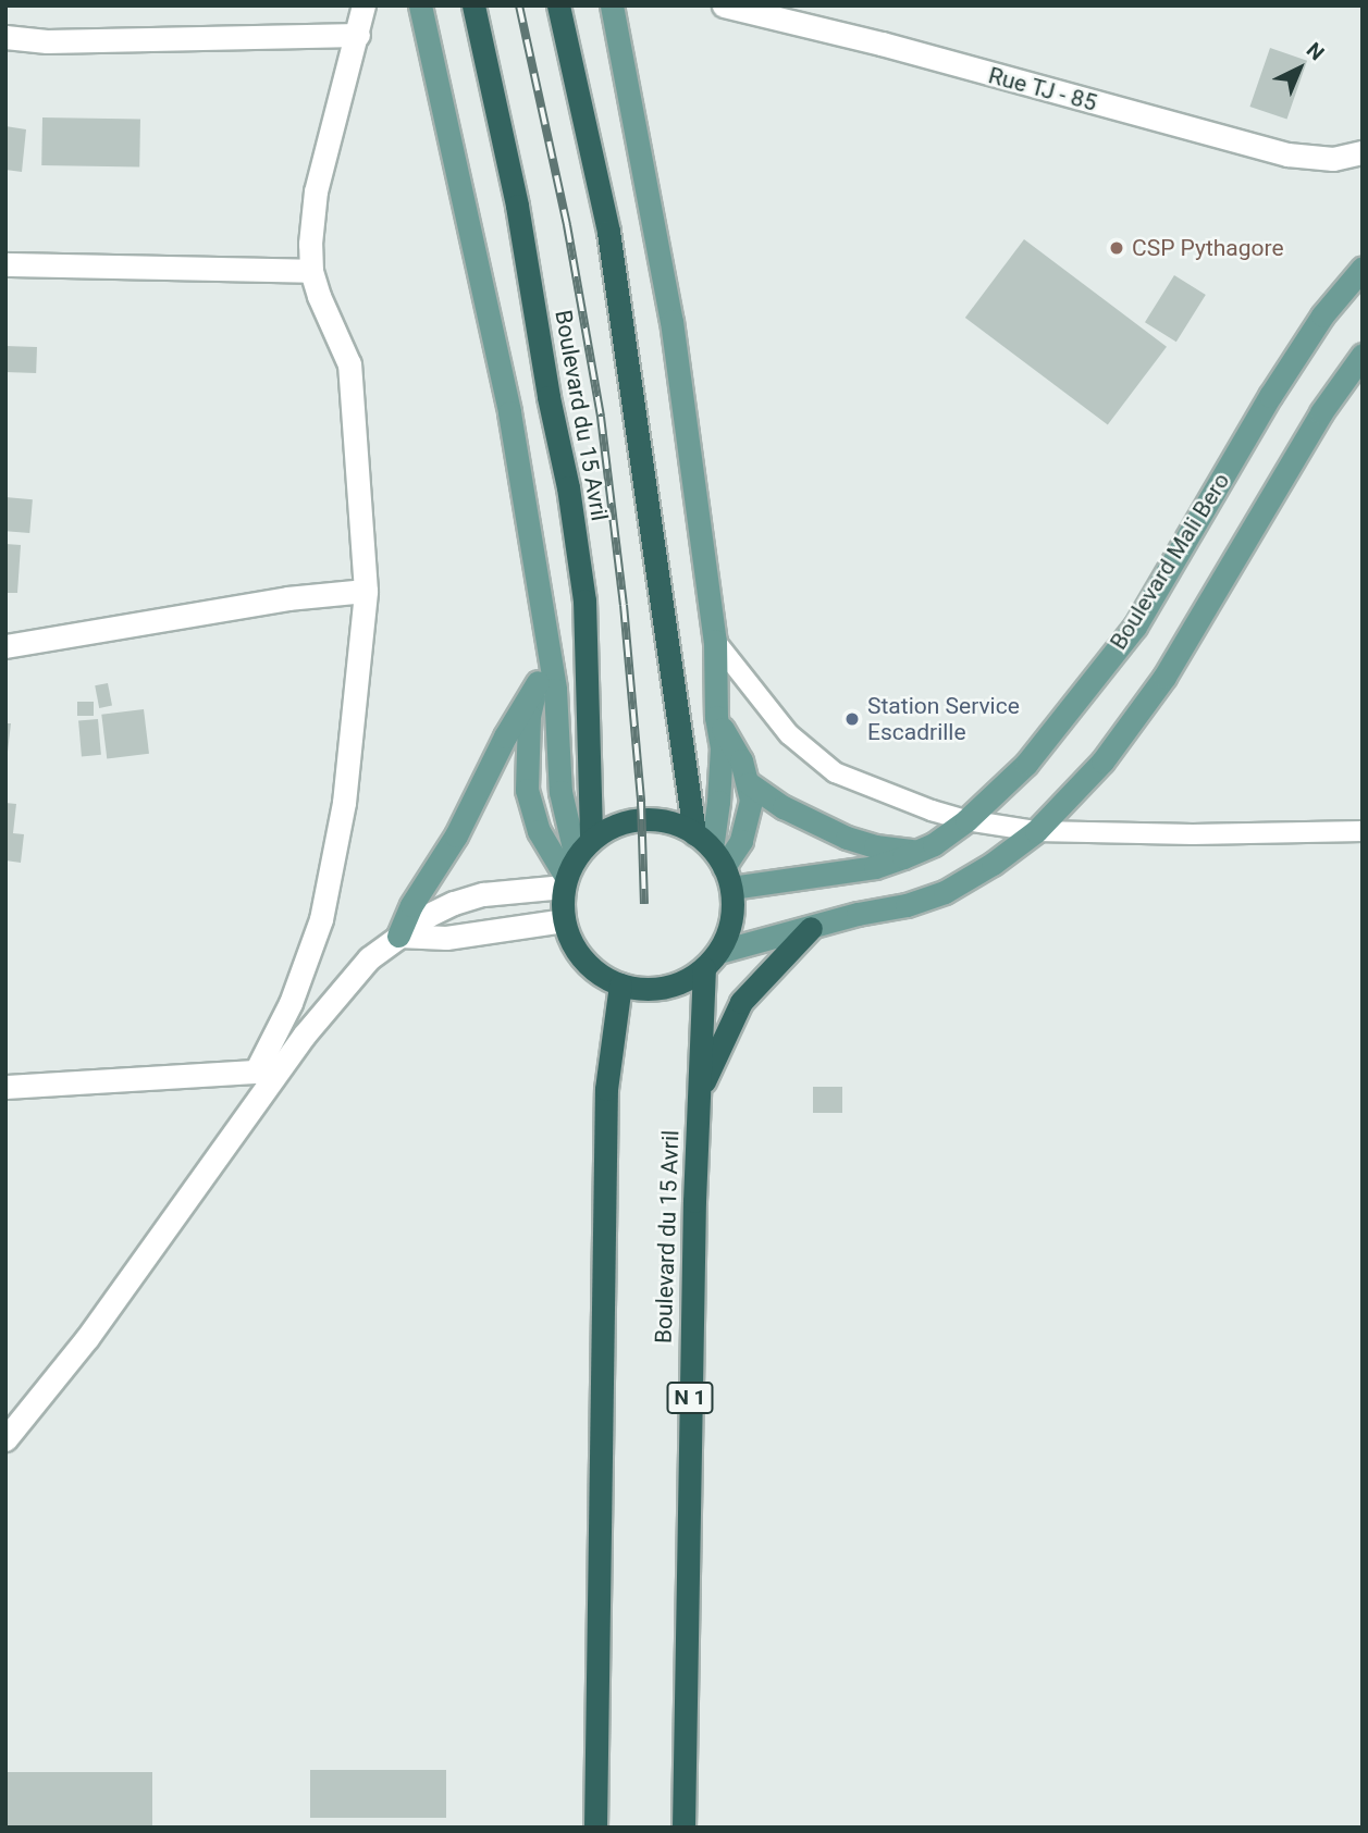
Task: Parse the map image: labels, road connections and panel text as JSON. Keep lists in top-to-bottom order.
{
  "streets": {
    "highway": ["Boulevard du 15 Avril", "N 1"],
    "main road": ["Boulevard Mali Bero"],
    "street": ["Rue TJ - 85"]
  },
  "crossings": [
    ["Boulevard du 15 Avril", "Boulevard Mali Bero"]
  ],
  "places": ["CSP Pythagore", "Station Service Escadrille"],
  "north": "top right"
}
